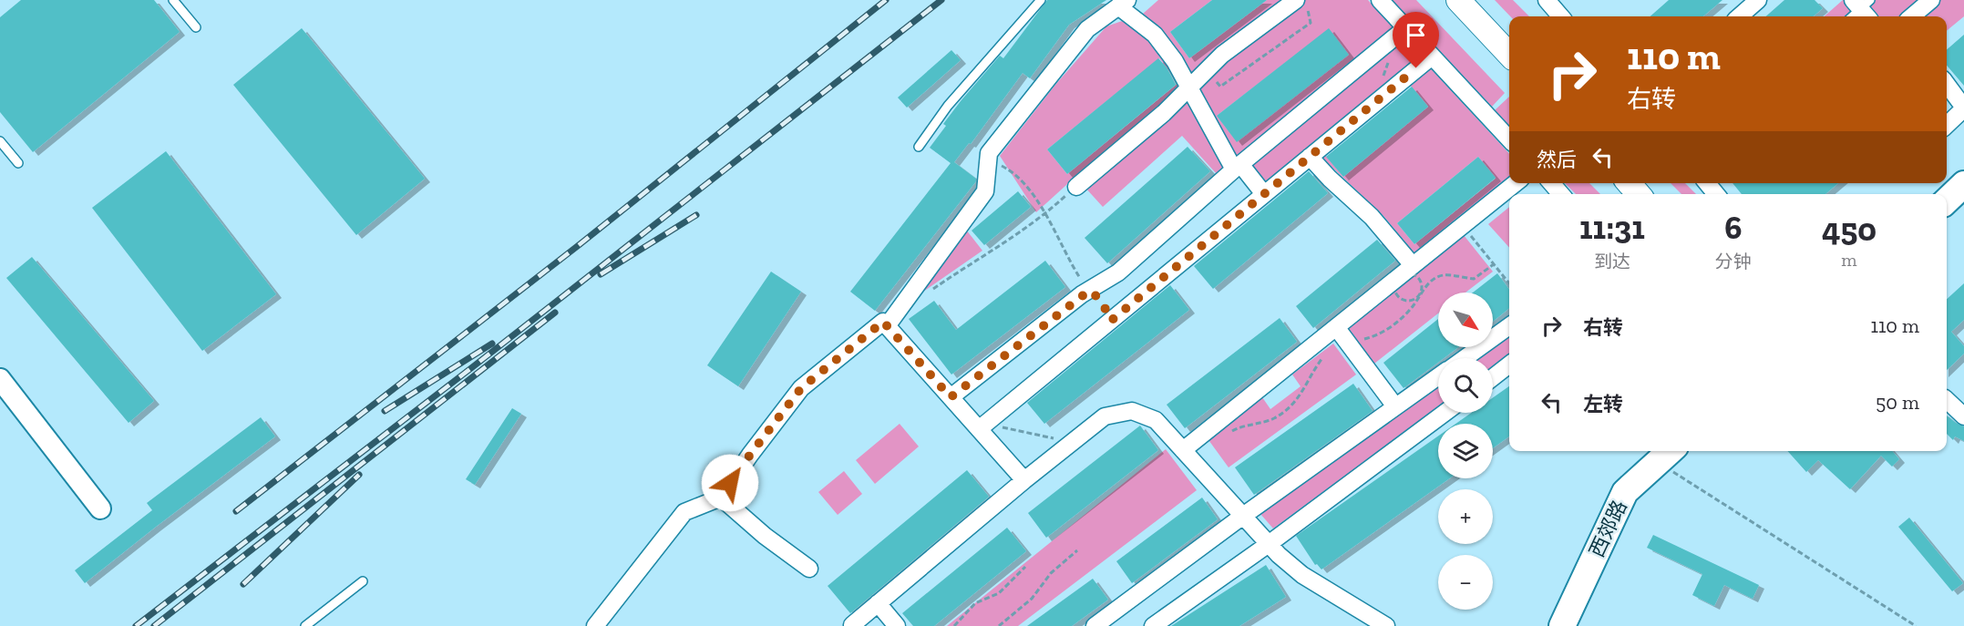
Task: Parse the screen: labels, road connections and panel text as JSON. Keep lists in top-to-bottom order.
{
  "streets": {
    "main road": ["西郊路"]
  },
  "north": "bottom right",
  "page": {
    "turn": ["110 m", "右转"],
    "then": "然后",
    "eta": [
      "11:31",
      "到达",
      "6",
      "分钟",
      "450",
      "m"
    ],
    "list": [
      {
        "name": "右转",
        "value": "110 m"
      },
      {
        "name": "左转",
        "value": "50 m"
      }
    ],
    "map_buttons": ["+", "−"]
  }
}
